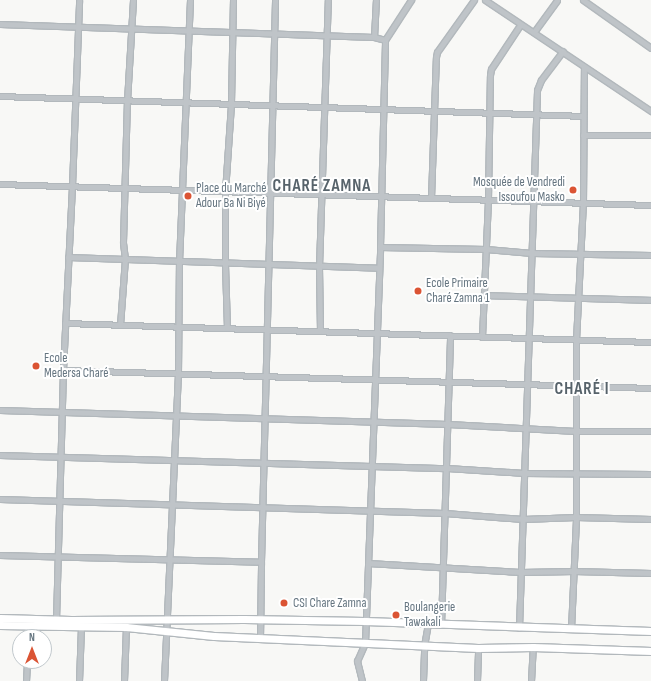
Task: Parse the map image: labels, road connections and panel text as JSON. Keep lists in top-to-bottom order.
{
  "districts": ["CHARÉ ZAMNA", "CHARÉ I"],
  "places": [
    "Mosquée de Vendredi Issoufou Masko",
    "Place du Marché Adour Ba Ni Biyé",
    "Ecole Primaire Charé Zamna 1",
    "Ecole Medersa Charé",
    "CSI Chare Zamna",
    "Boulangerie Tawakali"
  ],
  "north": "top"
}
